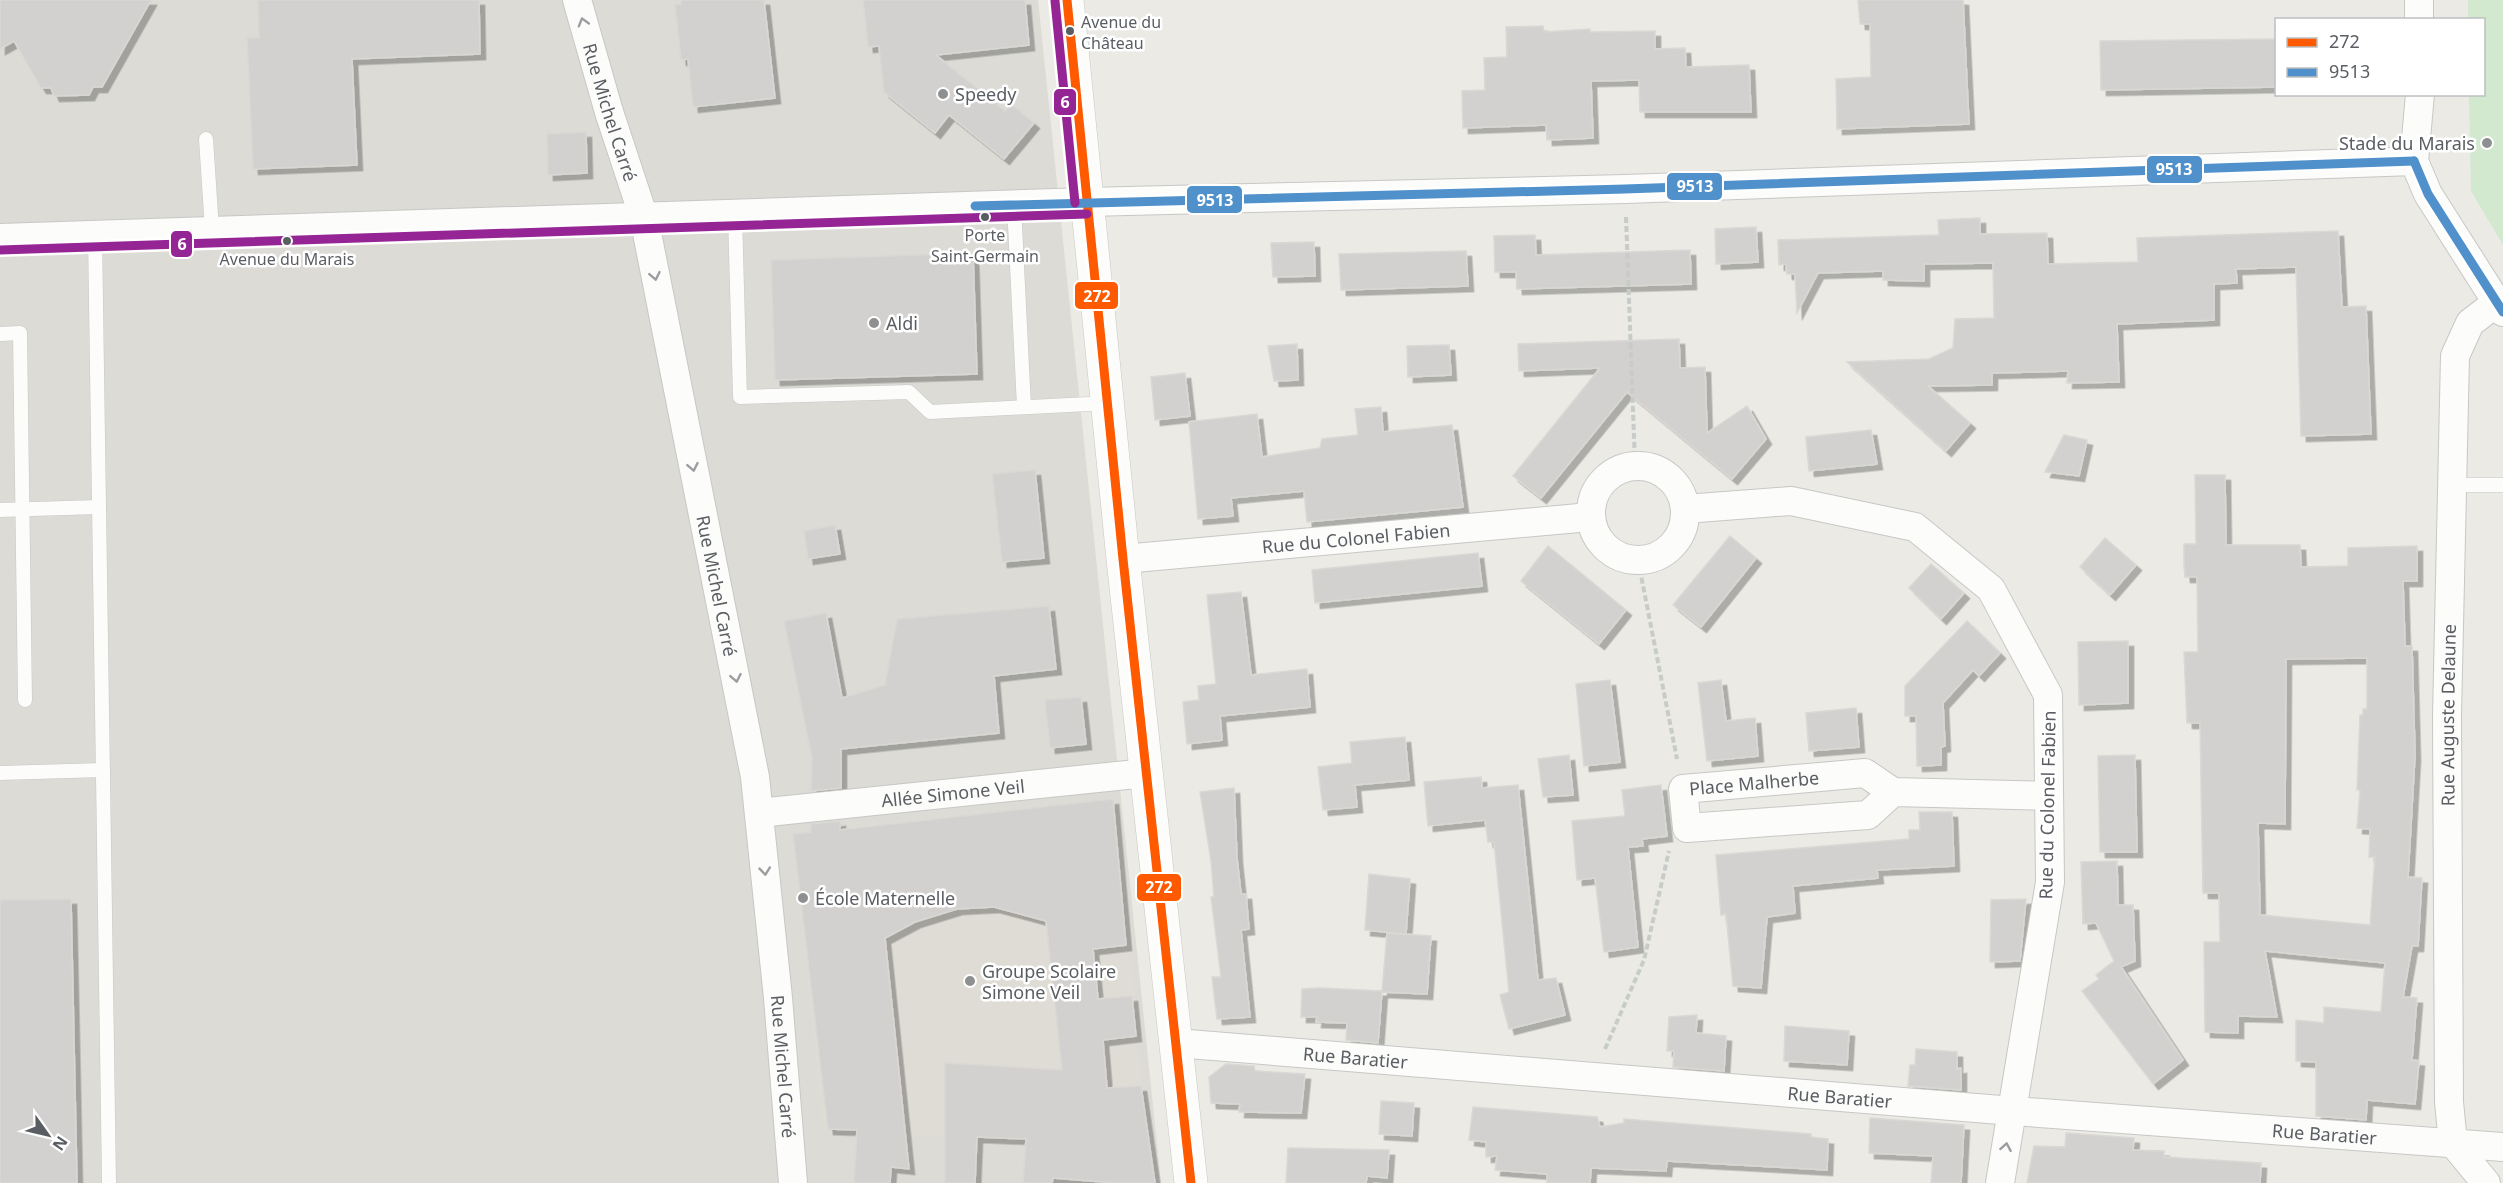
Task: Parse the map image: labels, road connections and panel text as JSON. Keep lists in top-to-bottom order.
{
  "streets": {
    "street": [
      "Rue Michel Carré",
      "Rue du Colonel Fabien",
      "Rue Auguste Delaune",
      "Place Malherbe",
      "Allée Simone Veil",
      "Rue Baratier"
    ]
  },
  "crossings": [
    ["Rue Michel Carré", "Allée Simone Veil"],
    ["Rue du Colonel Fabien", "Rue Baratier"],
    ["Rue Auguste Delaune", "Rue Baratier"]
  ],
  "places": [
    "Avenue du Château",
    "Speedy",
    "Stade du Marais",
    "Porte Saint-Germain",
    "Avenue du Marais",
    "Aldi",
    "École Maternelle",
    "Groupe Scolaire Simone Veil"
  ],
  "lines": ["transit line 272", "transit line 6", "transit line 9513"],
  "legend": ["272", "9513"],
  "north": "bottom right"
}
